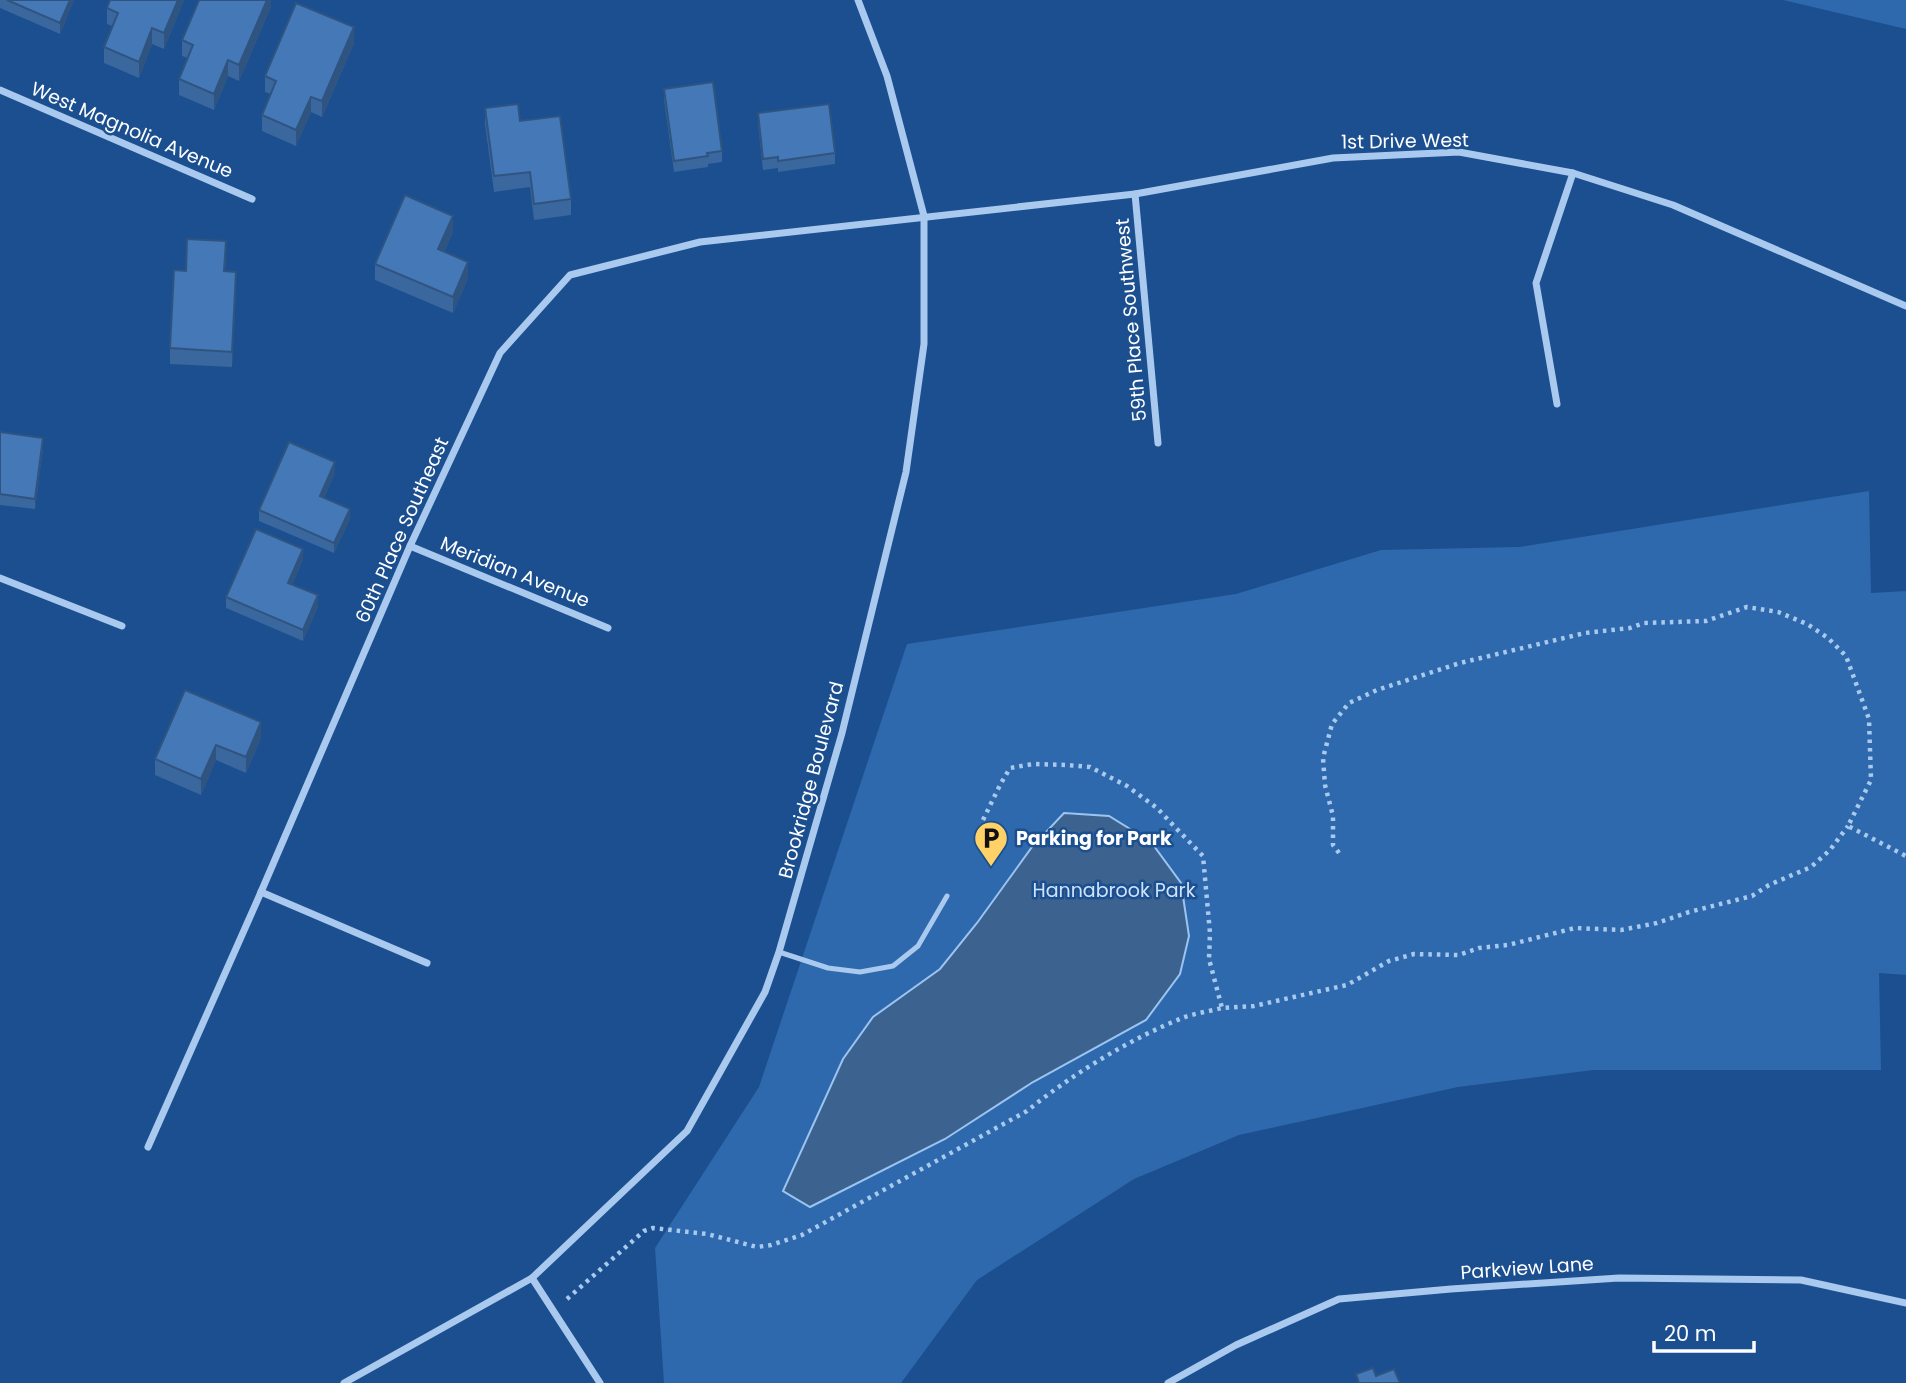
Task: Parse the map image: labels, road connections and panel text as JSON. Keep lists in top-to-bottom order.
{
  "streets": {
    "street": [
      "West Magnolia Avenue",
      "1st Drive West",
      "59th Place Southwest",
      "60th Place Southeast",
      "Meridian Avenue",
      "Brookridge Boulevard",
      "Parkview Lane"
    ]
  },
  "crossings": [
    ["1st Drive West", "59th Place Southwest"],
    ["1st Drive West", "60th Place Southeast"],
    ["1st Drive West", "Brookridge Boulevard"],
    ["60th Place Southeast", "Meridian Avenue"],
    ["60th Place Southeast", "Brookridge Boulevard"]
  ],
  "parks": ["Hannabrook Park"],
  "places": {
    "parking": ["Parking for Park"]
  },
  "scale_bar": "20 m"
}
